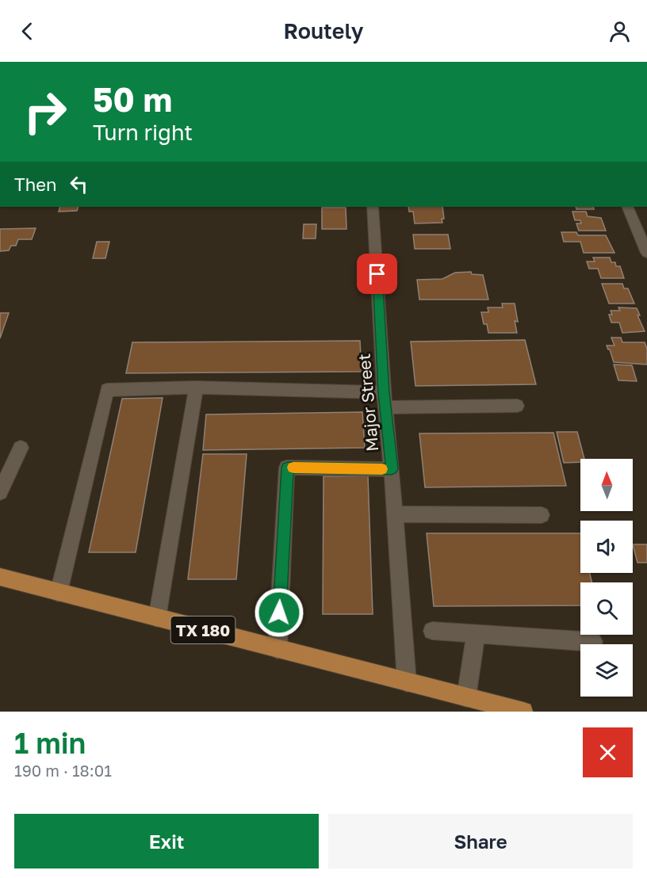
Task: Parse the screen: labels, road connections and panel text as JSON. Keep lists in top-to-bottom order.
{
  "streets": {
    "main road": ["TX 180"],
    "street": ["Major Street"]
  },
  "crossings": [
    ["Major Street", "TX 180"]
  ],
  "north": "top",
  "page": {
    "header": "Routely",
    "turn": ["50 m", "Turn right"],
    "then": "Then",
    "heading": ["1 min", "190 m · 18:01"],
    "buttons": ["Exit", "Share"]
  }
}
